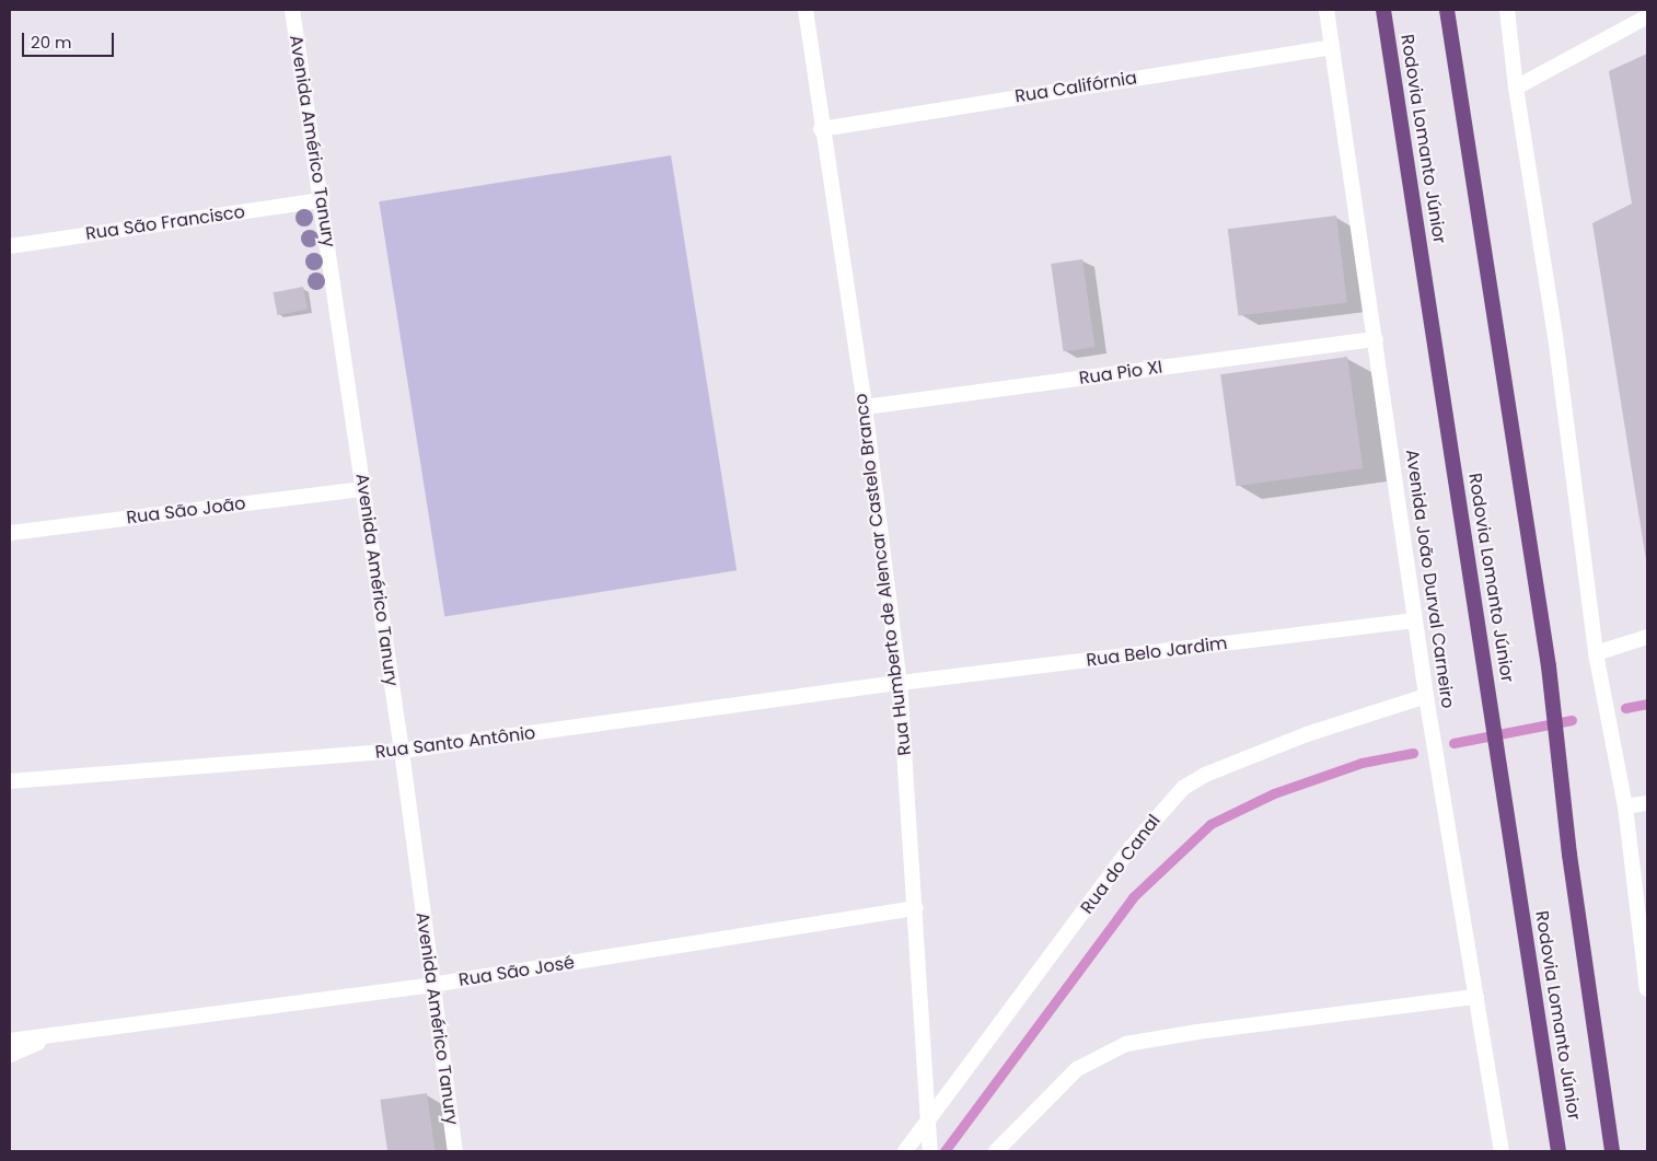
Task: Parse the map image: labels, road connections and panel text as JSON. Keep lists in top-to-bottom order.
{
  "streets": {
    "highway": ["Rodovia Lomanto Júnior"],
    "street": [
      "Rua Califórnia",
      "Avenida Américo Tanury",
      "Rua São Francisco",
      "Rua Pio XI",
      "Rua São João",
      "Rua Humberto de Alencar Castelo Branco",
      "Avenida João Durval Carneiro",
      "Rua Belo Jardim",
      "Rua Santo Antônio",
      "Rua do Canal",
      "Rua São José"
    ]
  },
  "crossings": [
    ["Rua Califórnia", "Rua Humberto de Alencar Castelo Branco"],
    ["Rua Califórnia", "Avenida João Durval Carneiro"],
    ["Avenida Américo Tanury", "Rua São Francisco"],
    ["Avenida Américo Tanury", "Rua São João"],
    ["Avenida Américo Tanury", "Rua Santo Antônio"],
    ["Avenida Américo Tanury", "Rua São José"],
    ["Rua Pio XI", "Rua Humberto de Alencar Castelo Branco"],
    ["Rua Pio XI", "Avenida João Durval Carneiro"],
    ["Rua Humberto de Alencar Castelo Branco", "Rua Belo Jardim"],
    ["Rua Humberto de Alencar Castelo Branco", "Rua Santo Antônio"],
    ["Rua Humberto de Alencar Castelo Branco", "Rua do Canal"],
    ["Rua Humberto de Alencar Castelo Branco", "Rua São José"],
    ["Avenida João Durval Carneiro", "Rua Belo Jardim"],
    ["Avenida João Durval Carneiro", "Rua do Canal"],
    ["Rua Belo Jardim", "Rua Santo Antônio"]
  ],
  "scale_bar": "20 m"
}
